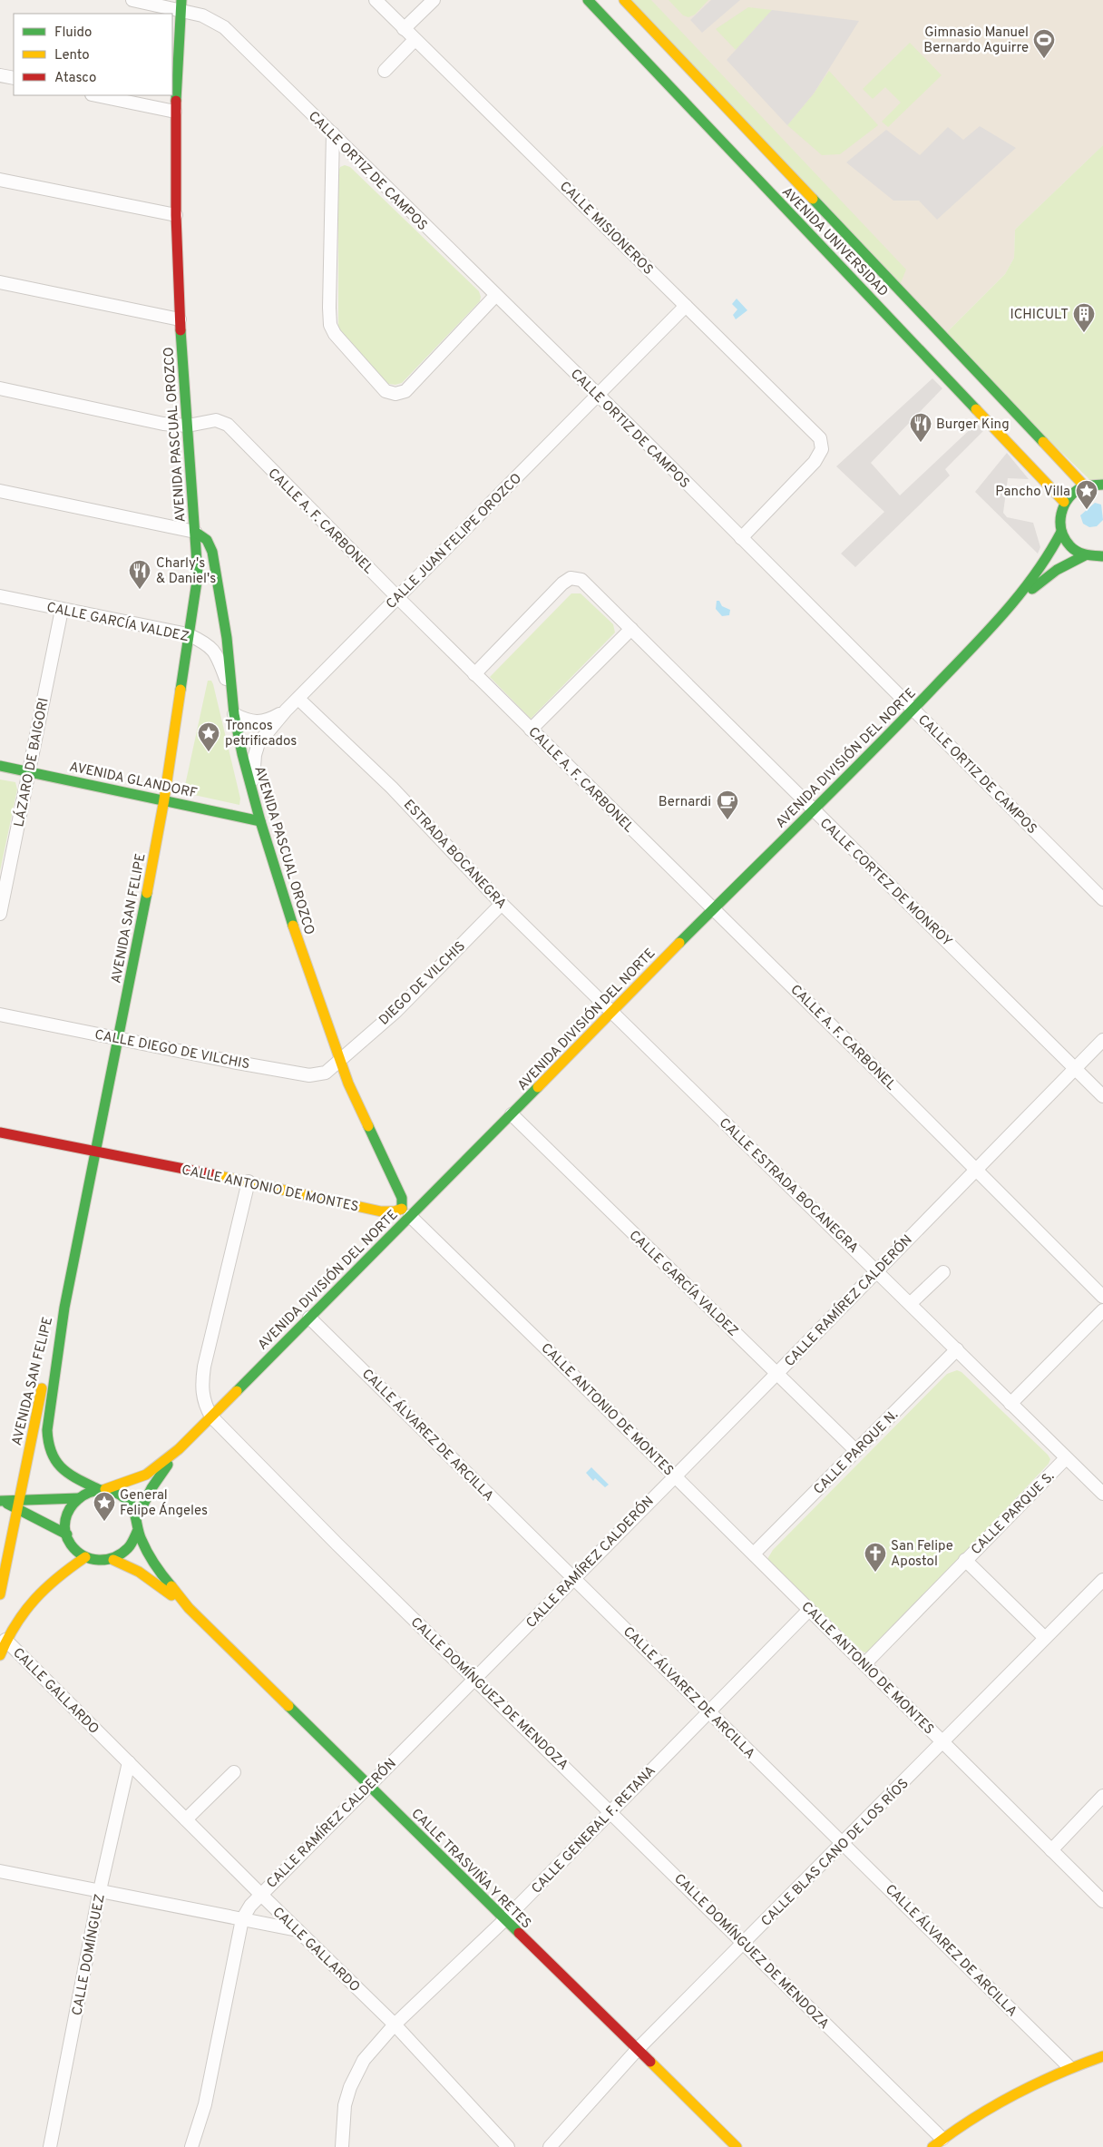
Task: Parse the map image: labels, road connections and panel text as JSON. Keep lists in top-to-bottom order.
{
  "streets": {
    "main road": [
      "AVENIDA UNIVERSIDAD",
      "AVENIDA PASCUAL OROZCO",
      "AVENIDA DIVISIÓN DEL NORTE",
      "AVENIDA GLANDORF",
      "AVENIDA SAN FELIPE",
      "CALLE ANTONIO DE MONTES",
      "CALLE TRASVIÑA Y RETES"
    ],
    "street": [
      "CALLE ORTIZ DE CAMPOS",
      "CALLE MISIONEROS",
      "CALLE A. F. CARBONEL",
      "CALLE JUAN FELIPE OROZCO",
      "CALLE GARCÍA VALDEZ",
      "LÁZARO DE BAIGORI",
      "ESTRADA BOCANEGRA",
      "CALLE CORTEZ DE MONROY",
      "DIEGO DE VILCHIS",
      "CALLE DIEGO DE VILCHIS",
      "CALLE ESTRADA BOCANEGRA",
      "CALLE RAMÍREZ CALDERÓN",
      "CALLE ÁLVAREZ DE ARCILLA",
      "CALLE PARQUE N.",
      "CALLE PARQUE S.",
      "CALLE GALLARDO",
      "CALLE DOMÍNGUEZ DE MENDOZA",
      "CALLE GENERAL F. RETANA",
      "CALLE BLAS CANO DE LOS RÍOS",
      "CALLE DOMÍNGUEZ"
    ]
  },
  "crossings": [
    ["CALLE ORTIZ DE CAMPOS", "CALLE MISIONEROS"],
    ["CALLE ORTIZ DE CAMPOS", "AVENIDA PASCUAL OROZCO"],
    ["CALLE ORTIZ DE CAMPOS", "CALLE JUAN FELIPE OROZCO"],
    ["CALLE ORTIZ DE CAMPOS", "AVENIDA DIVISIÓN DEL NORTE"],
    ["CALLE MISIONEROS", "CALLE JUAN FELIPE OROZCO"],
    ["AVENIDA PASCUAL OROZCO", "CALLE A. F. CARBONEL"],
    ["AVENIDA PASCUAL OROZCO", "CALLE JUAN FELIPE OROZCO"],
    ["AVENIDA PASCUAL OROZCO", "CALLE GARCÍA VALDEZ"],
    ["AVENIDA PASCUAL OROZCO", "AVENIDA DIVISIÓN DEL NORTE"],
    ["AVENIDA PASCUAL OROZCO", "AVENIDA GLANDORF"],
    ["AVENIDA PASCUAL OROZCO", "AVENIDA SAN FELIPE"],
    ["AVENIDA PASCUAL OROZCO", "DIEGO DE VILCHIS"],
    ["AVENIDA PASCUAL OROZCO", "CALLE DIEGO DE VILCHIS"],
    ["AVENIDA PASCUAL OROZCO", "CALLE ANTONIO DE MONTES"],
    ["CALLE A. F. CARBONEL", "CALLE JUAN FELIPE OROZCO"],
    ["CALLE A. F. CARBONEL", "AVENIDA DIVISIÓN DEL NORTE"],
    ["CALLE A. F. CARBONEL", "CALLE CORTEZ DE MONROY"],
    ["CALLE A. F. CARBONEL", "CALLE RAMÍREZ CALDERÓN"],
    ["CALLE JUAN FELIPE OROZCO", "ESTRADA BOCANEGRA"],
    ["CALLE GARCÍA VALDEZ", "AVENIDA DIVISIÓN DEL NORTE"],
    ["CALLE GARCÍA VALDEZ", "LÁZARO DE BAIGORI"],
    ["CALLE GARCÍA VALDEZ", "AVENIDA SAN FELIPE"],
    ["CALLE GARCÍA VALDEZ", "CALLE RAMÍREZ CALDERÓN"],
    ["CALLE GARCÍA VALDEZ", "CALLE PARQUE N."],
    ["AVENIDA DIVISIÓN DEL NORTE", "ESTRADA BOCANEGRA"],
    ["AVENIDA DIVISIÓN DEL NORTE", "CALLE CORTEZ DE MONROY"],
    ["AVENIDA DIVISIÓN DEL NORTE", "AVENIDA SAN FELIPE"],
    ["AVENIDA DIVISIÓN DEL NORTE", "CALLE ESTRADA BOCANEGRA"],
    ["AVENIDA DIVISIÓN DEL NORTE", "CALLE ANTONIO DE MONTES"],
    ["AVENIDA DIVISIÓN DEL NORTE", "CALLE ÁLVAREZ DE ARCILLA"],
    ["AVENIDA DIVISIÓN DEL NORTE", "CALLE DOMÍNGUEZ DE MENDOZA"],
    ["AVENIDA DIVISIÓN DEL NORTE", "CALLE TRASVIÑA Y RETES"],
    ["LÁZARO DE BAIGORI", "AVENIDA GLANDORF"],
    ["AVENIDA GLANDORF", "AVENIDA SAN FELIPE"],
    ["ESTRADA BOCANEGRA", "DIEGO DE VILCHIS"],
    ["ESTRADA BOCANEGRA", "CALLE ESTRADA BOCANEGRA"],
    ["CALLE CORTEZ DE MONROY", "CALLE RAMÍREZ CALDERÓN"],
    ["AVENIDA SAN FELIPE", "CALLE DIEGO DE VILCHIS"],
    ["AVENIDA SAN FELIPE", "CALLE ANTONIO DE MONTES"],
    ["AVENIDA SAN FELIPE", "CALLE TRASVIÑA Y RETES"],
    ["DIEGO DE VILCHIS", "CALLE DIEGO DE VILCHIS"],
    ["CALLE ESTRADA BOCANEGRA", "CALLE RAMÍREZ CALDERÓN"],
    ["CALLE ESTRADA BOCANEGRA", "CALLE PARQUE N."],
    ["CALLE ESTRADA BOCANEGRA", "CALLE PARQUE S."],
    ["CALLE ANTONIO DE MONTES", "CALLE RAMÍREZ CALDERÓN"],
    ["CALLE ANTONIO DE MONTES", "CALLE PARQUE N."],
    ["CALLE ANTONIO DE MONTES", "CALLE PARQUE S."],
    ["CALLE ANTONIO DE MONTES", "CALLE DOMÍNGUEZ DE MENDOZA"],
    ["CALLE ANTONIO DE MONTES", "CALLE GENERAL F. RETANA"],
    ["CALLE ANTONIO DE MONTES", "CALLE BLAS CANO DE LOS RÍOS"],
    ["CALLE RAMÍREZ CALDERÓN", "CALLE ÁLVAREZ DE ARCILLA"],
    ["CALLE RAMÍREZ CALDERÓN", "CALLE GALLARDO"],
    ["CALLE RAMÍREZ CALDERÓN", "CALLE DOMÍNGUEZ DE MENDOZA"],
    ["CALLE RAMÍREZ CALDERÓN", "CALLE TRASVIÑA Y RETES"],
    ["CALLE ÁLVAREZ DE ARCILLA", "CALLE GENERAL F. RETANA"],
    ["CALLE ÁLVAREZ DE ARCILLA", "CALLE BLAS CANO DE LOS RÍOS"],
    ["CALLE GALLARDO", "CALLE GENERAL F. RETANA"],
    ["CALLE GALLARDO", "CALLE DOMÍNGUEZ"],
    ["CALLE DOMÍNGUEZ DE MENDOZA", "CALLE GENERAL F. RETANA"],
    ["CALLE DOMÍNGUEZ DE MENDOZA", "CALLE BLAS CANO DE LOS RÍOS"],
    ["CALLE GENERAL F. RETANA", "CALLE TRASVIÑA Y RETES"],
    ["CALLE BLAS CANO DE LOS RÍOS", "CALLE TRASVIÑA Y RETES"]
  ],
  "places": {
    "sports": ["Gimnasio Manuel Bernardo Aguirre"],
    "building": ["ICHICULT"],
    "restaurant": ["Burger King", "Charly's & Daniel's"],
    "place": ["Pancho Villa", "Troncos petrificados", "General Felipe Ángeles"],
    "cafe": ["Bernardi"],
    "church": ["San Felipe Apostol"]
  },
  "legend": ["Fluido", "Lento", "Atasco"]
}
